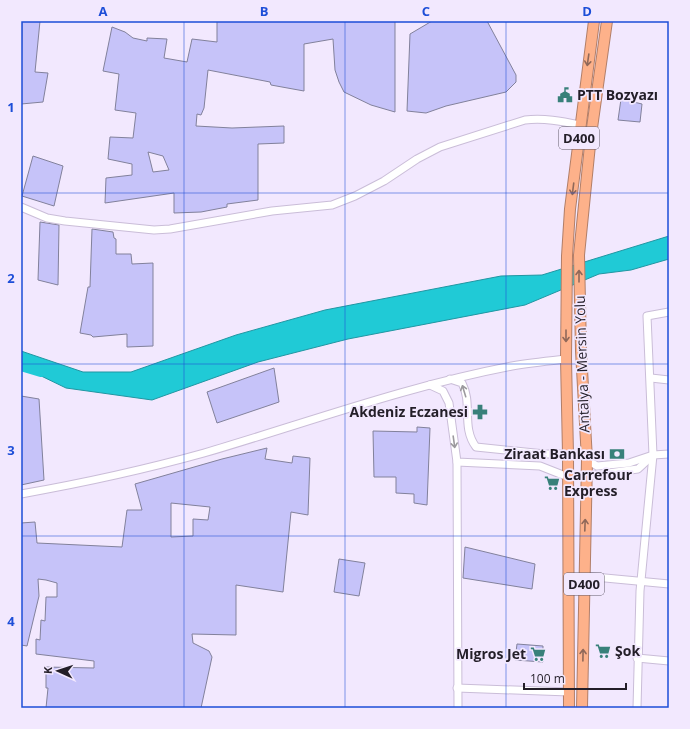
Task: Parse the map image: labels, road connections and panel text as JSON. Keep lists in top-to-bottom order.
{
  "streets": {
    "highway": ["D400", "Antalya - Mersin Yolu"]
  },
  "places": {
    "public building": ["PTT Bozyazı"],
    "pharmacy": ["Akdeniz Eczanesi"],
    "bank": ["Ziraat Bankası"],
    "supermarket": ["Carrefour Express", "Şok", "Migros Jet"]
  },
  "scale_bar": "100 m",
  "north": "left",
  "grid": {
    "columns": [
      "A",
      "B",
      "C",
      "D"
    ],
    "rows": [
      "1",
      "2",
      "3",
      "4"
    ]
  }
}
